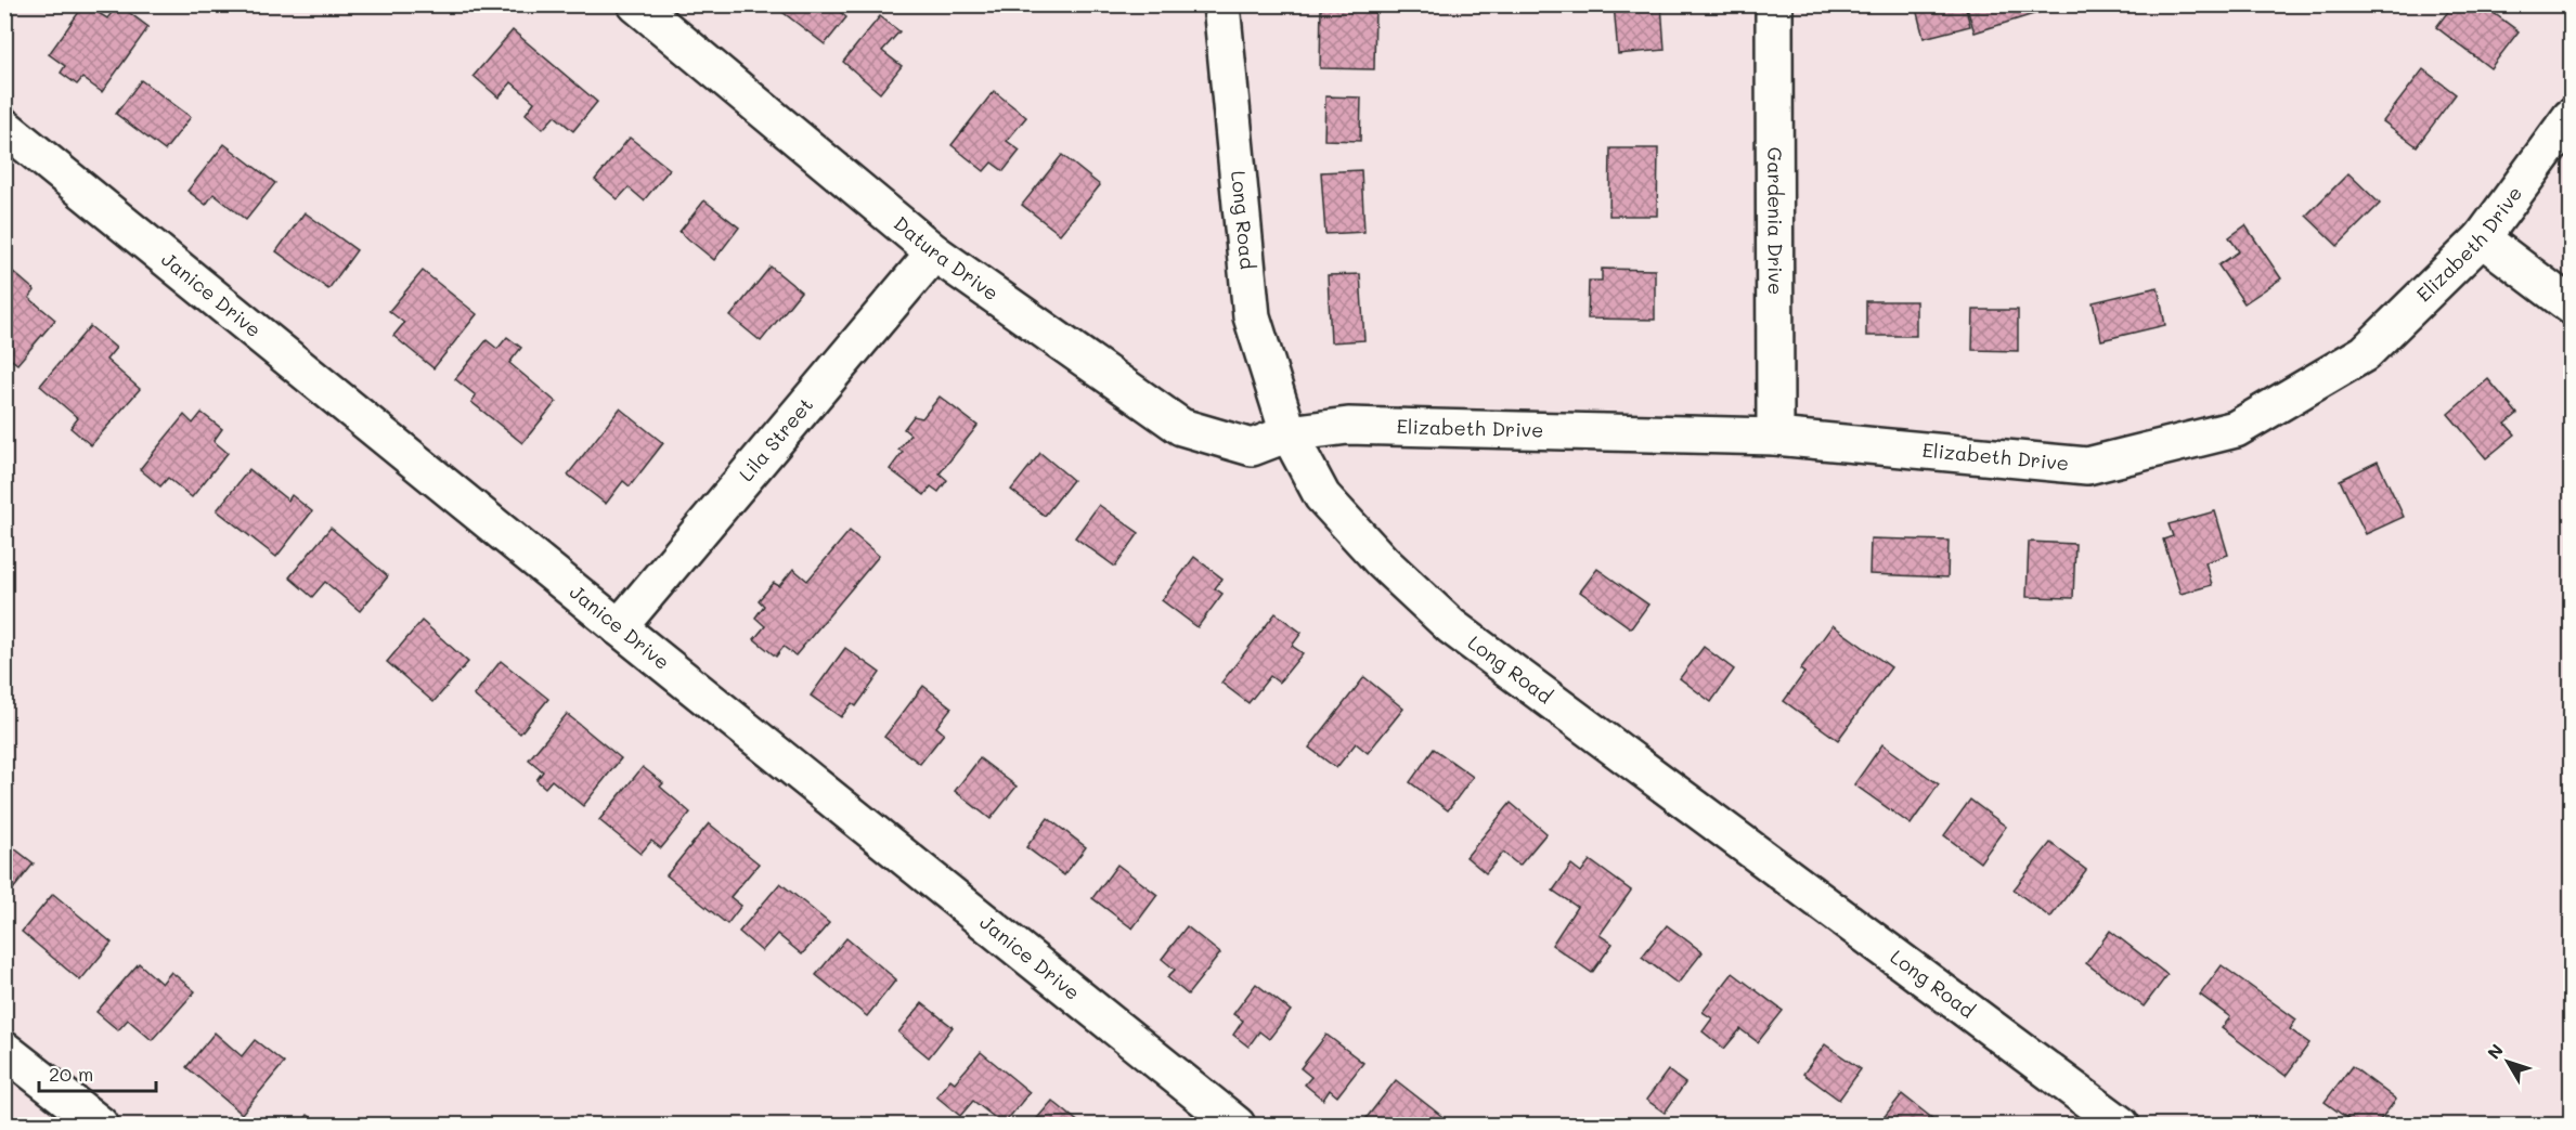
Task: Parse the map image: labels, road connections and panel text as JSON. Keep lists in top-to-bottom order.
{
  "streets": {
    "street": [
      "Long Road",
      "Gardenia Drive",
      "Elizabeth Drive",
      "Datura Drive",
      "Janice Drive",
      "Lila Street"
    ]
  },
  "crossings": [
    ["Long Road", "Elizabeth Drive"],
    ["Long Road", "Datura Drive"],
    ["Gardenia Drive", "Elizabeth Drive"],
    ["Elizabeth Drive", "Datura Drive"],
    ["Datura Drive", "Lila Street"],
    ["Janice Drive", "Lila Street"]
  ],
  "scale_bar": "20 m",
  "north": "top left"
}
